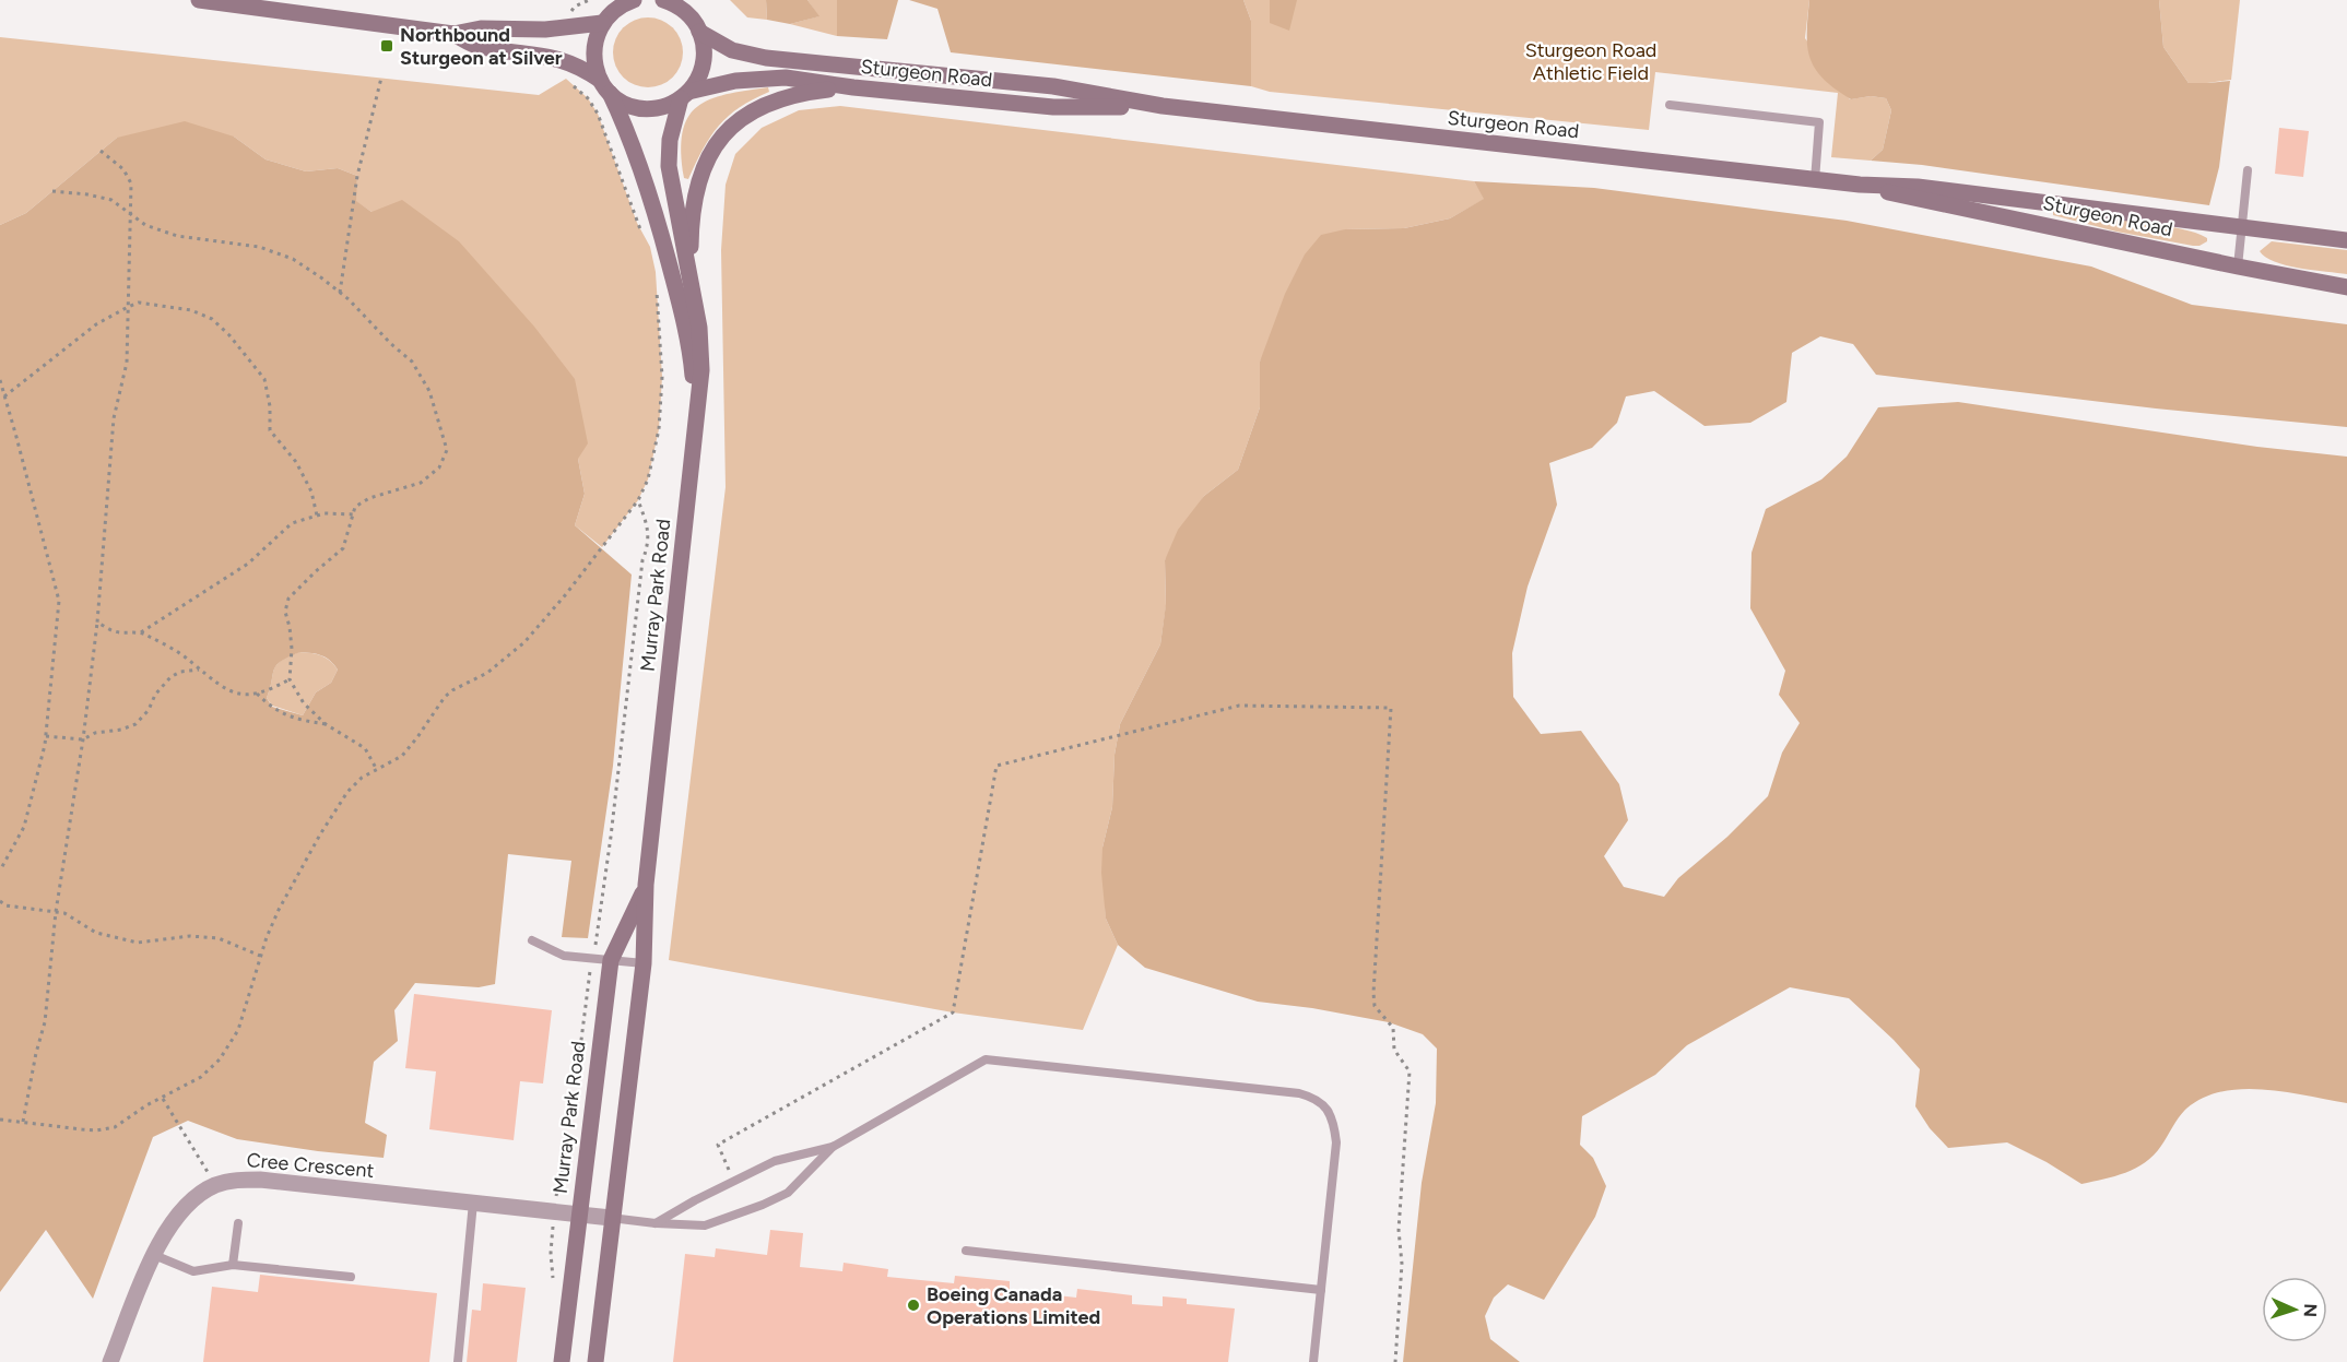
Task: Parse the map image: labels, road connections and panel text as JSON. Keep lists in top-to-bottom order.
{
  "streets": {
    "main road": ["Sturgeon Road", "Murray Park Road"],
    "street": ["Cree Crescent"]
  },
  "crossings": [
    ["Sturgeon Road", "Murray Park Road"],
    ["Murray Park Road", "Cree Crescent"]
  ],
  "parks": ["Sturgeon Road Athletic Field"],
  "places": {
    "transit": ["Northbound Sturgeon at Silver"],
    "other": ["Boeing Canada Operations Limited"]
  },
  "north": "right"
}
